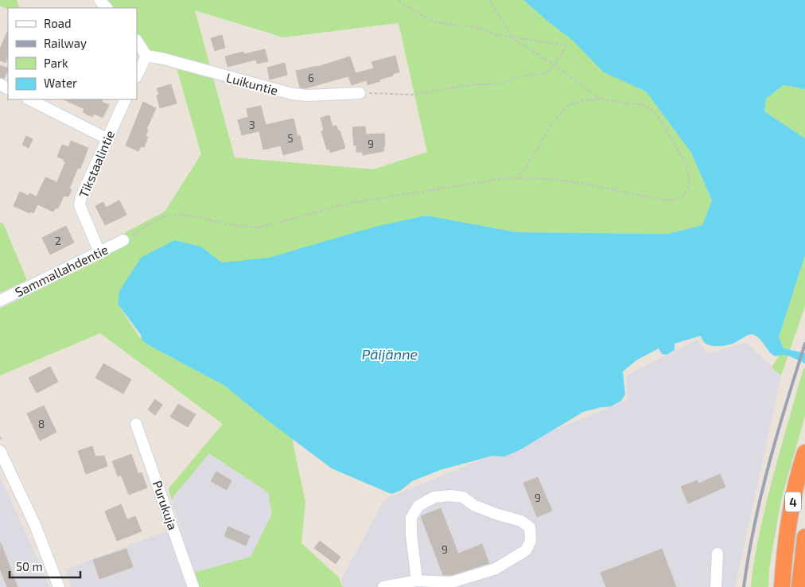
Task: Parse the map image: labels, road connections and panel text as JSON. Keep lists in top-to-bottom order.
{
  "streets": {
    "highway": ["4"],
    "street": [
      "Luikuntie",
      "Tikstaalintie",
      "Sammallahdentie",
      "Purukuja"
    ]
  },
  "crossings": [
    ["Tikstaalintie", "Sammallahdentie"]
  ],
  "water": ["Päijänne"],
  "house_numbers": [
    "6",
    "3",
    "5",
    "9",
    "2",
    "8",
    "9",
    "9"
  ],
  "legend": [
    "Road",
    "Railway",
    "Park",
    "Water"
  ],
  "scale_bar": "50 m"
}
